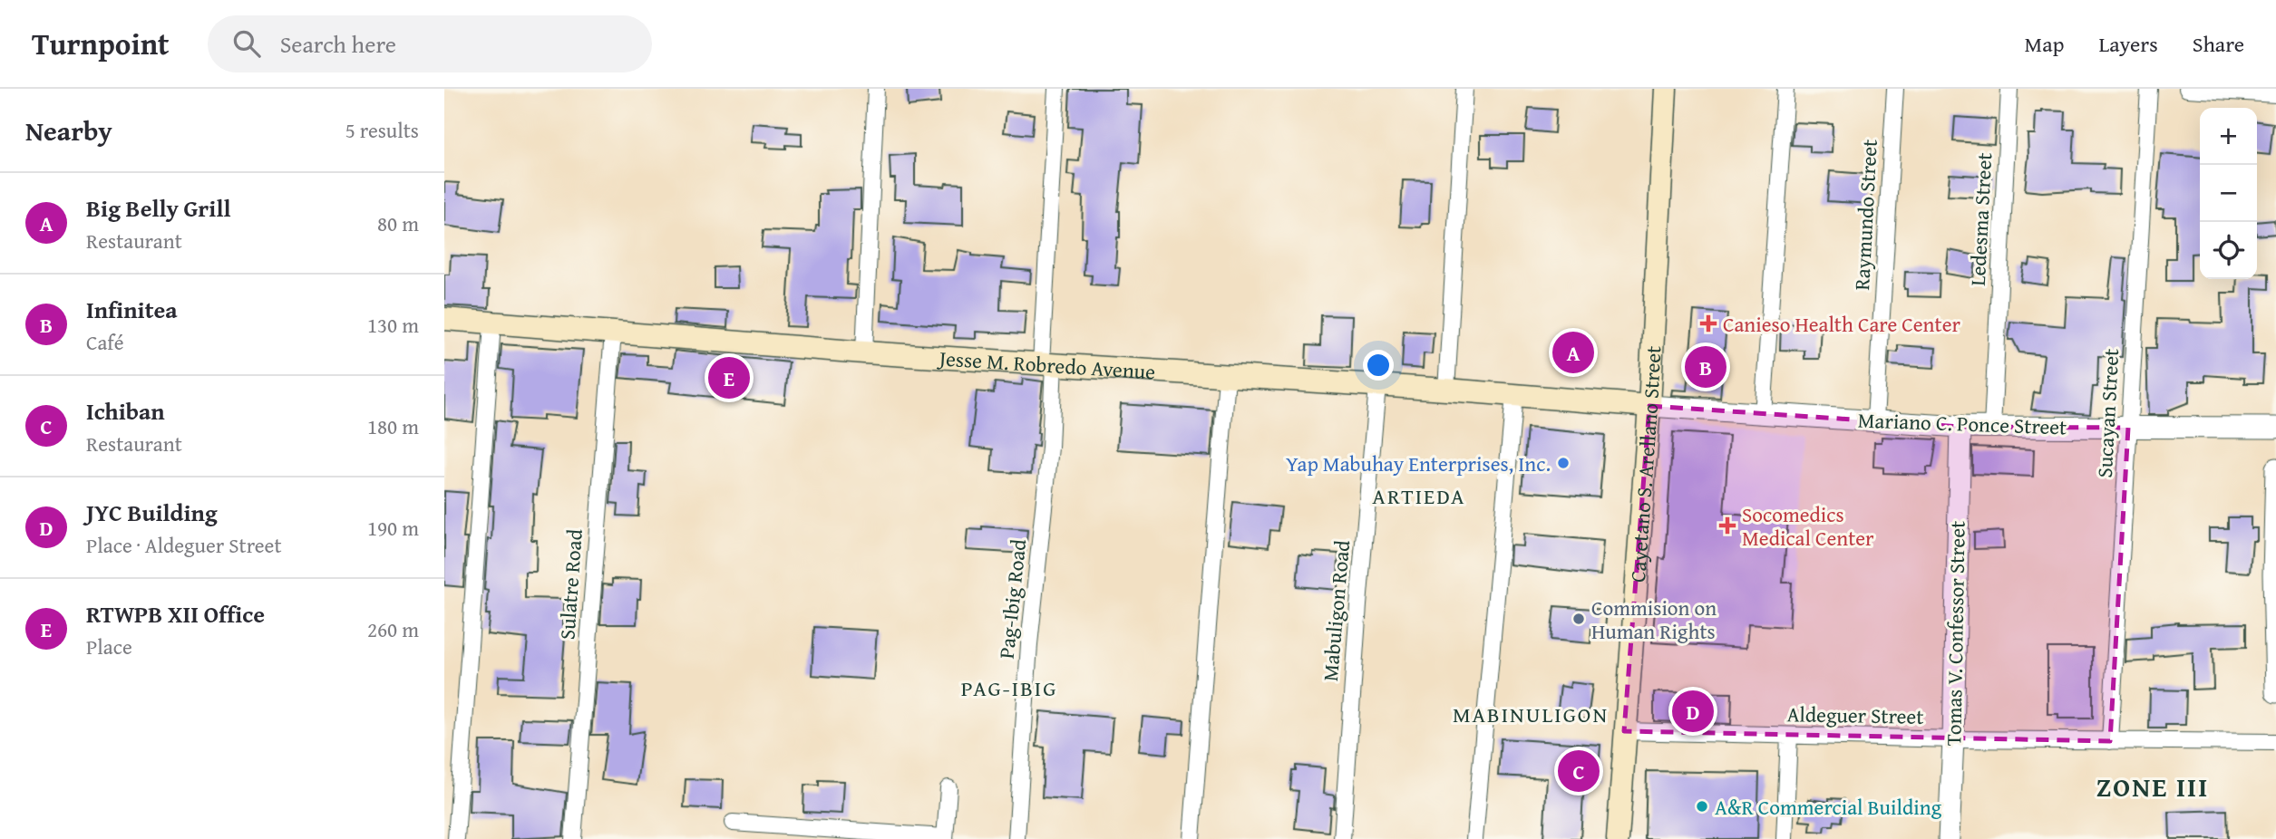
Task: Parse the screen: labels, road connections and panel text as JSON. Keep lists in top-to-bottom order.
{
  "streets": {
    "main road": ["Jesse M. Robredo Avenue", "Cayetano S. Arellano Street"],
    "street": [
      "Raymundo Street",
      "Ledesma Street",
      "Sucayan Street",
      "Mariano C. Ponce Street",
      "Sulatre Road",
      "Pag-Ibig Road",
      "Mabuligon Road",
      "Tomas V. Confessor Street",
      "Aldeguer Street"
    ]
  },
  "crossings": [
    ["Raymundo Street", "Mariano C. Ponce Street"],
    ["Ledesma Street", "Mariano C. Ponce Street"],
    ["Jesse M. Robredo Avenue", "Mariano C. Ponce Street"],
    ["Jesse M. Robredo Avenue", "Cayetano S. Arellano Street"],
    ["Jesse M. Robredo Avenue", "Sulatre Road"],
    ["Jesse M. Robredo Avenue", "Pag-Ibig Road"],
    ["Jesse M. Robredo Avenue", "Mabuligon Road"],
    ["Sucayan Street", "Mariano C. Ponce Street"],
    ["Sucayan Street", "Aldeguer Street"],
    ["Mariano C. Ponce Street", "Cayetano S. Arellano Street"],
    ["Mariano C. Ponce Street", "Tomas V. Confessor Street"],
    ["Cayetano S. Arellano Street", "Aldeguer Street"],
    ["Tomas V. Confessor Street", "Aldeguer Street"]
  ],
  "districts": [
    "ARTIEDA",
    "PAG-IBIG",
    "MABINULIGON",
    "ZONE III"
  ],
  "places": {
    "health": ["Canieso Health Care Center", "Socomedics Medical Center"],
    "other": ["Yap Mabuhay Enterprises, Inc.", "Commision on Human Rights", "A&R Commercial Building"]
  },
  "page": {
    "header": "Turnpoint",
    "search": "Search here",
    "nav": ["Map", "Layers", "Share"],
    "heading": ["Nearby", "5 results"],
    "map_buttons": ["+", "−"],
    "list": [
      {
        "mark": "A",
        "name": "Big Belly Grill",
        "note": "Restaurant",
        "value": "80 m"
      },
      {
        "mark": "B",
        "name": "Infinitea",
        "note": "Café",
        "value": "130 m"
      },
      {
        "mark": "C",
        "name": "Ichiban",
        "note": "Restaurant",
        "value": "180 m"
      },
      {
        "mark": "D",
        "name": "JYC Building",
        "note": "Place · Aldeguer Street",
        "value": "190 m"
      },
      {
        "mark": "E",
        "name": "RTWPB XII Office",
        "note": "Place",
        "value": "260 m"
      }
    ],
    "pins": [
      "A",
      "B",
      "E",
      "D",
      "C"
    ]
  }
}
